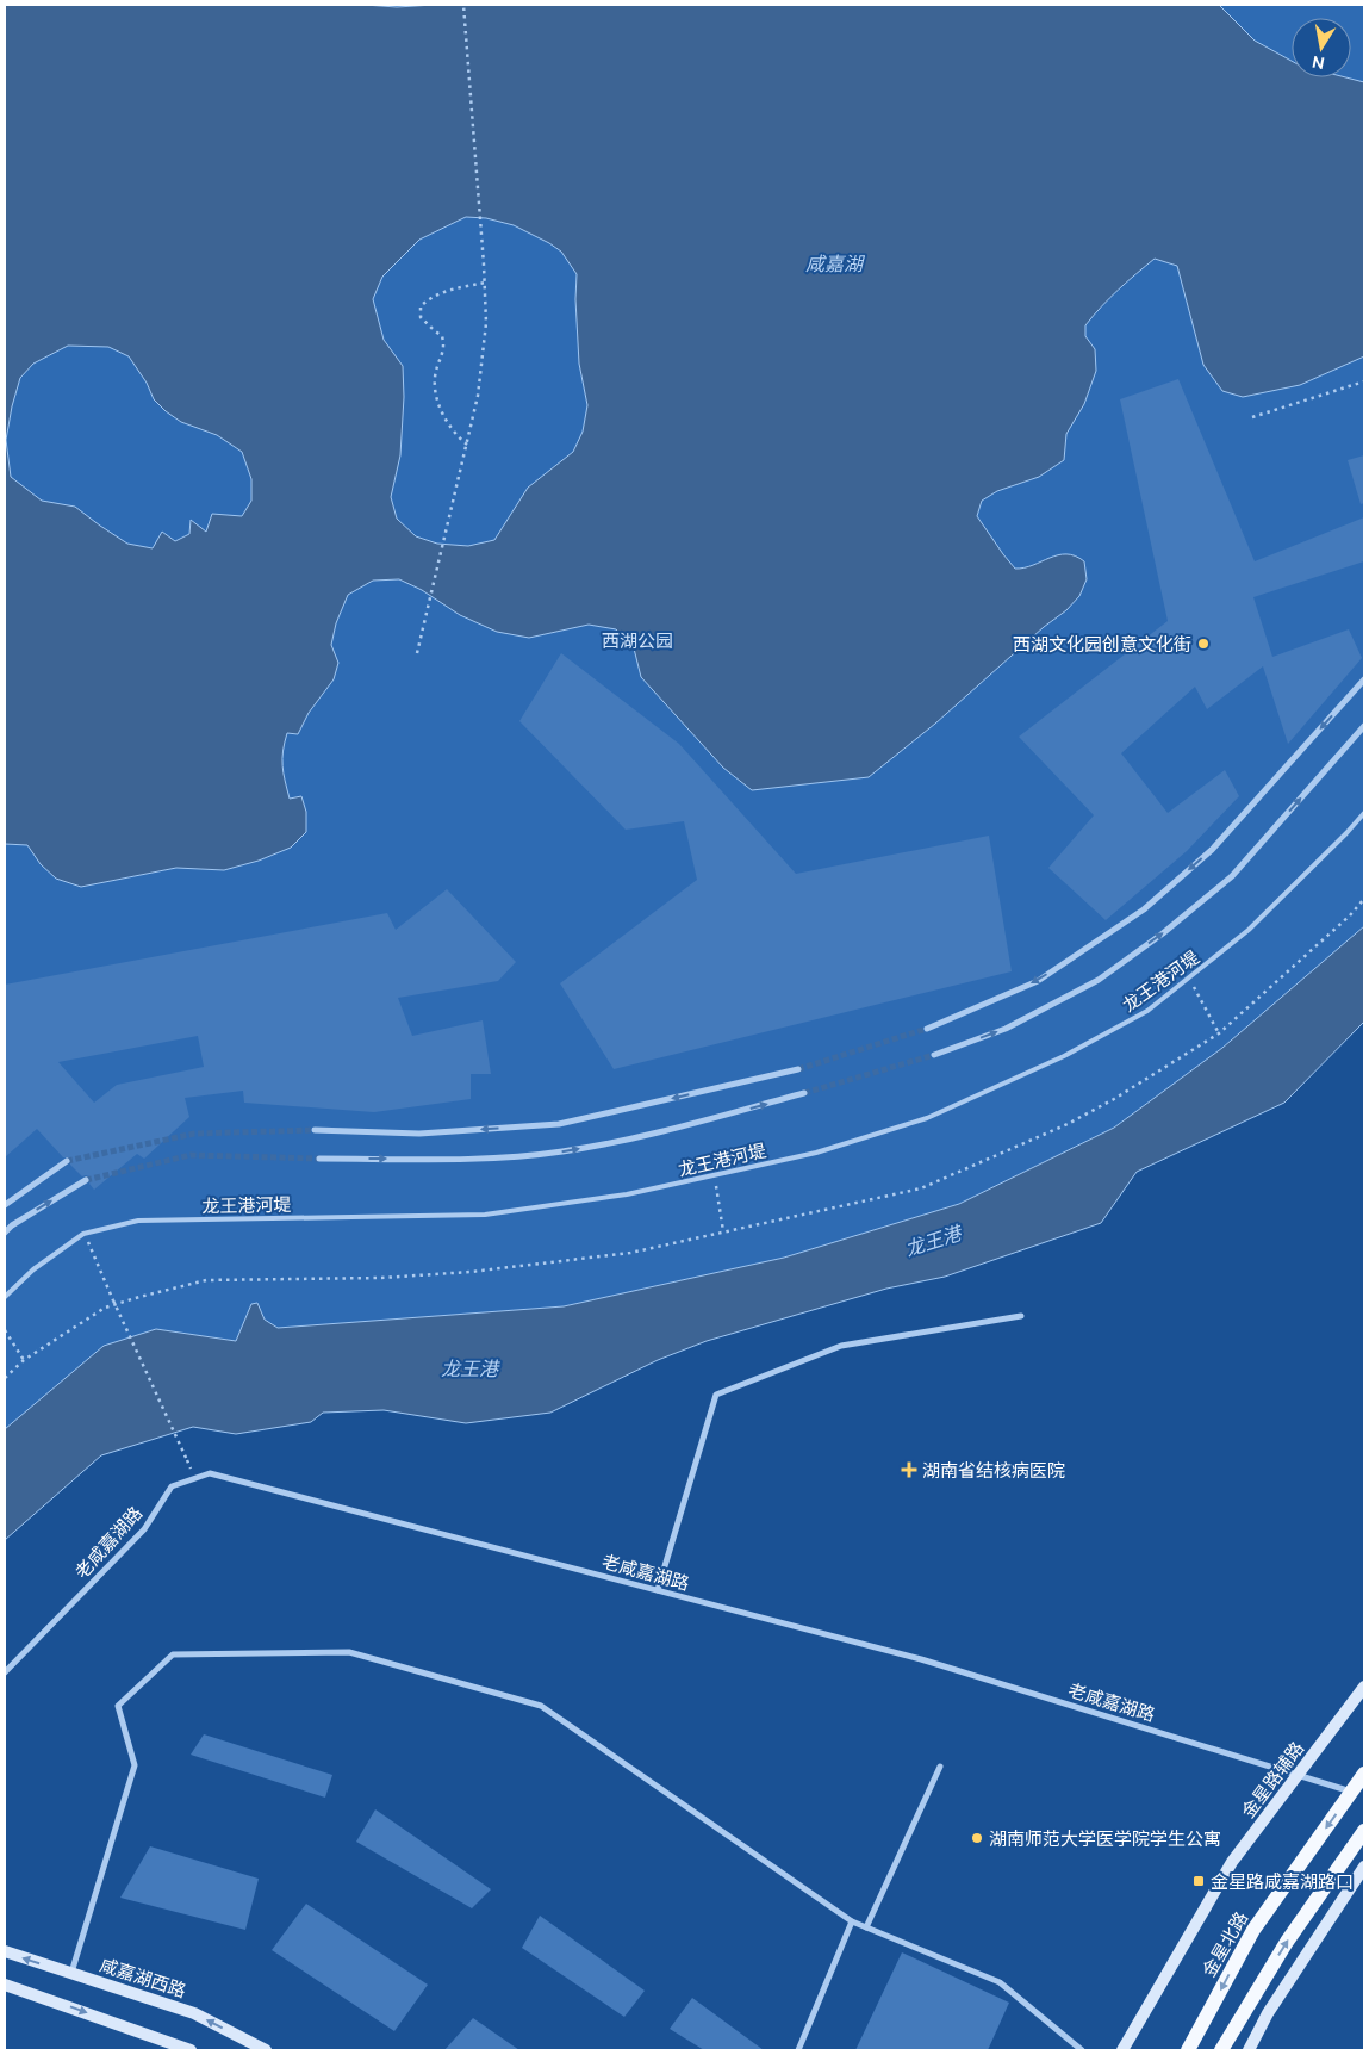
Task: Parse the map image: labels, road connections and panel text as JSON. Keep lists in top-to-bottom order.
{
  "streets": {
    "main road": ["金星北路"],
    "street": ["老咸嘉湖路", "金星路辅路", "咸嘉湖西路"],
    "lane": ["龙王港河堤"]
  },
  "crossings": [
    ["老咸嘉湖路", "金星北路"]
  ],
  "water": ["咸嘉湖", "龙王港"],
  "parks": ["西湖公园"],
  "places": {
    "other": ["西湖文化园创意文化街", "湖南师范大学医学院学生公寓"],
    "health": ["湖南省结核病医院"],
    "transit": ["金星路咸嘉湖路口"]
  },
  "north": "bottom"
}
